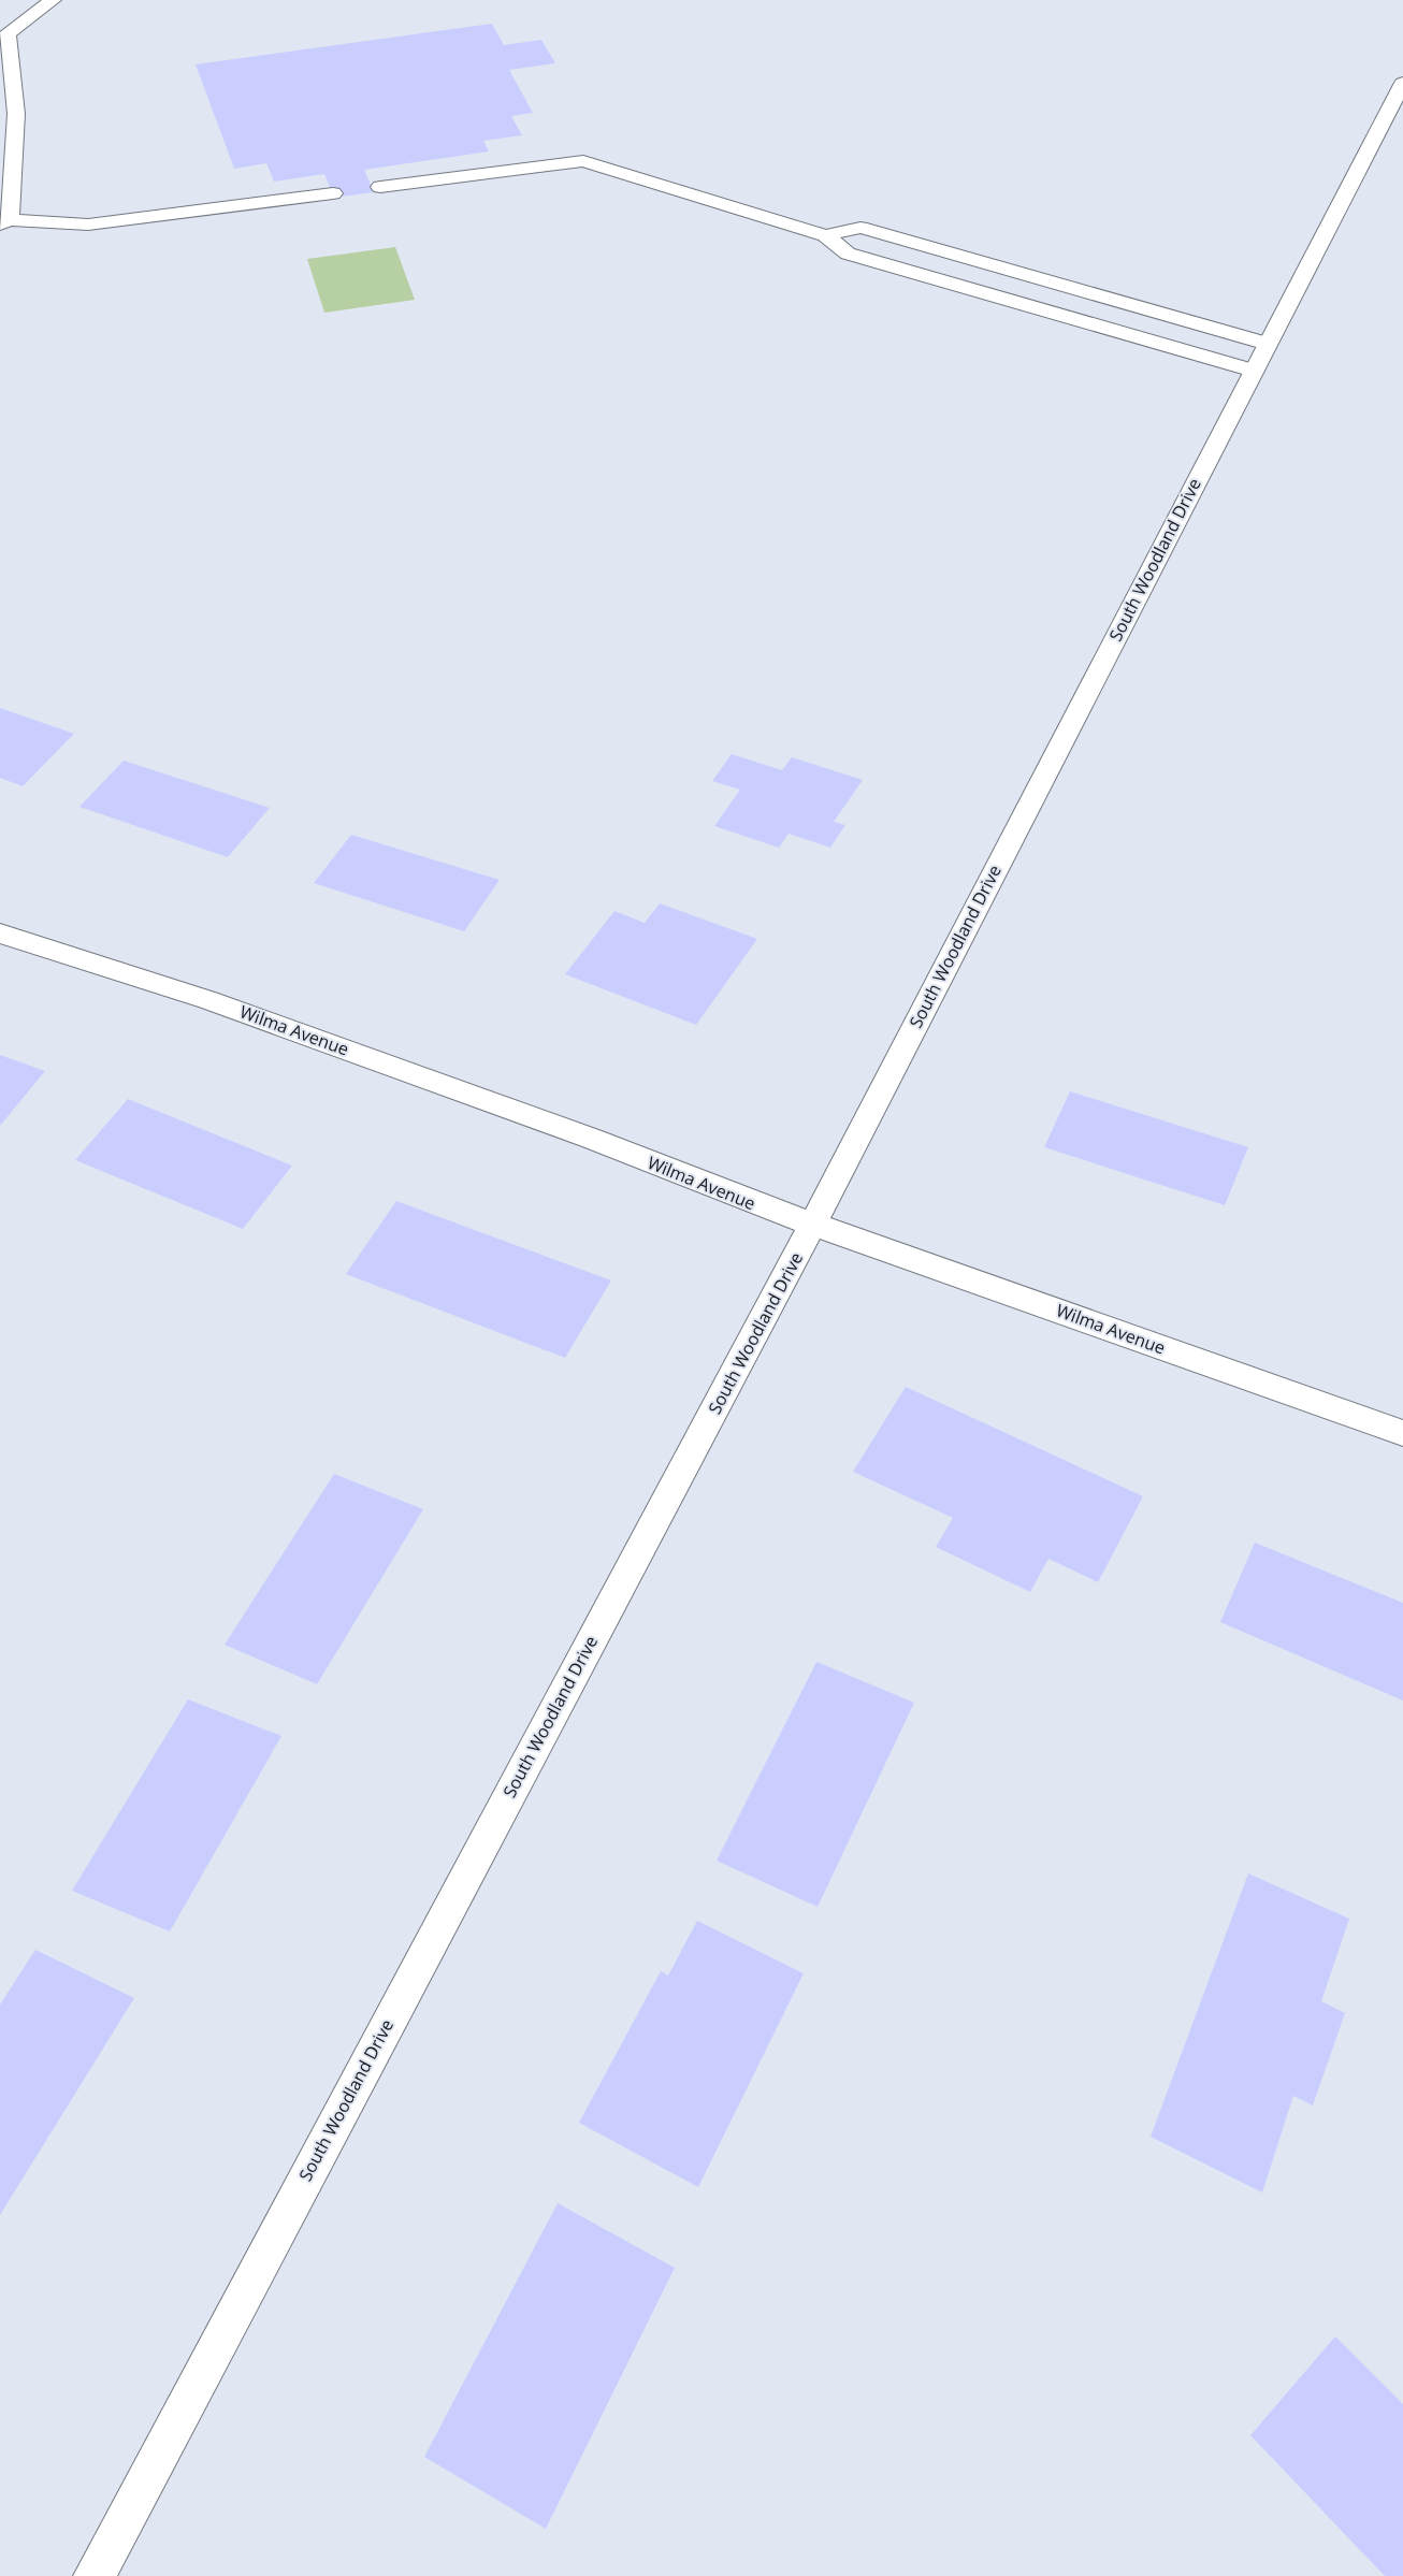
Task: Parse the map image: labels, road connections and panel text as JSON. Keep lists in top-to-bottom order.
{
  "streets": {
    "street": ["South Woodland Drive", "Wilma Avenue"]
  },
  "crossings": [
    ["South Woodland Drive", "Wilma Avenue"]
  ]
}
